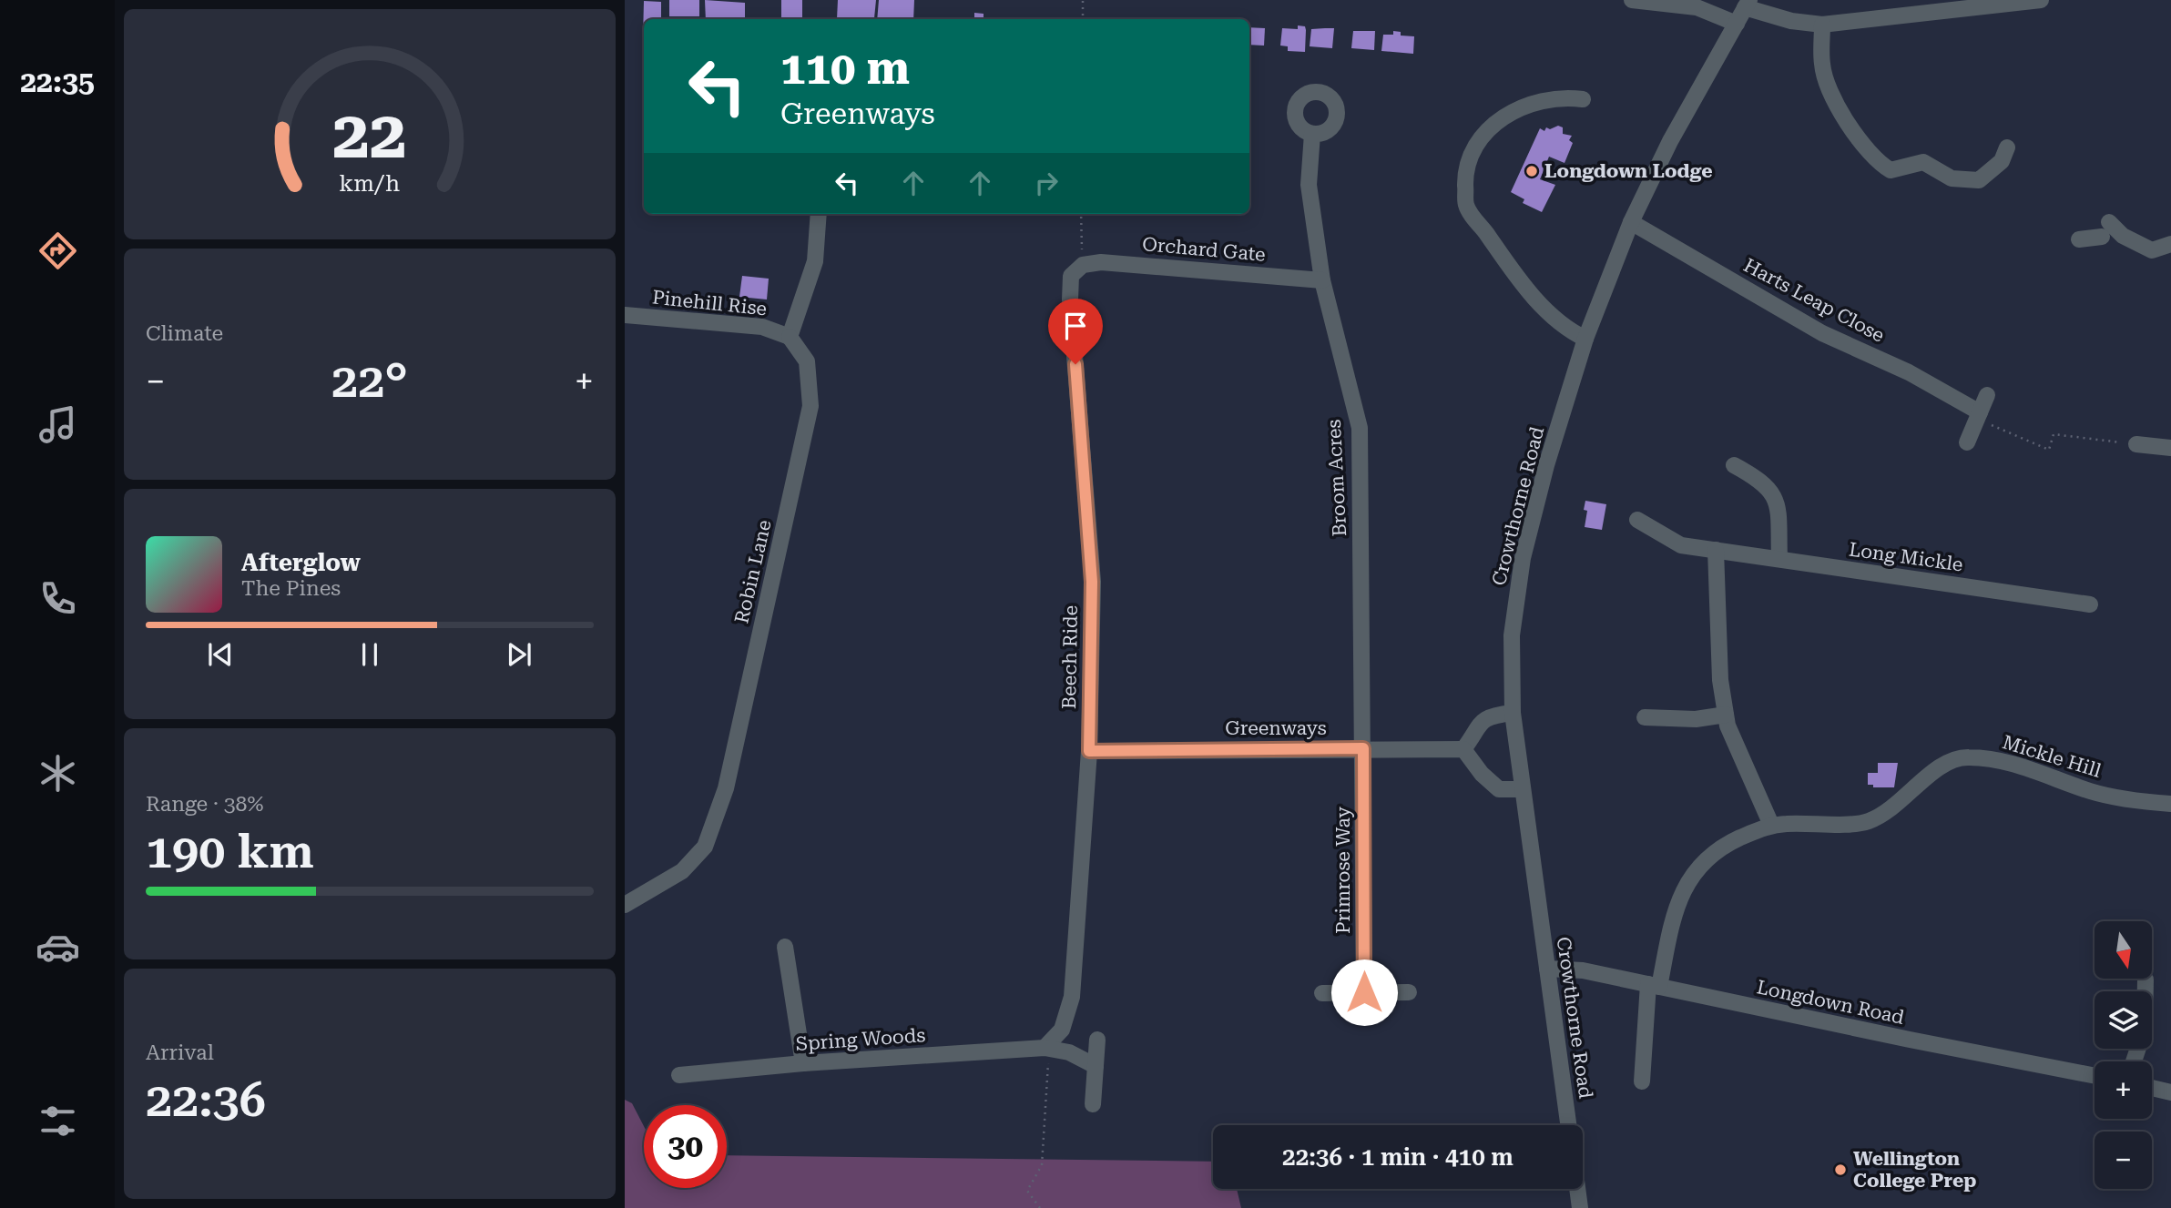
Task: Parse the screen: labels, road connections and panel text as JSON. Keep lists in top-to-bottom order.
{
  "streets": {
    "street": [
      "Orchard Gate",
      "Harts Leap Close",
      "Pinehill Rise",
      "Broom Acres",
      "Crowthorne Road",
      "Long Mickle",
      "Robin Lane",
      "Beech Ride",
      "Greenways",
      "Mickle Hill",
      "Primrose Way",
      "Longdown Road",
      "Spring Woods"
    ]
  },
  "crossings": [
    ["Orchard Gate", "Broom Acres"],
    ["Orchard Gate", "Beech Ride"],
    ["Harts Leap Close", "Crowthorne Road"],
    ["Pinehill Rise", "Robin Lane"],
    ["Broom Acres", "Greenways"],
    ["Broom Acres", "Primrose Way"],
    ["Crowthorne Road", "Longdown Road"],
    ["Beech Ride", "Greenways"],
    ["Beech Ride", "Spring Woods"],
    ["Greenways", "Primrose Way"],
    ["Mickle Hill", "Longdown Road"]
  ],
  "places": ["Longdown Lodge", "Wellington College Prep"],
  "north": "bottom",
  "page": {
    "tabs": "22:35",
    "turn": ["110 m", "Greenways"],
    "tile": [
      "Climate",
      ["Range · 38%", "190 km"],
      ["Arrival", "22:36"]
    ],
    "heat": ["−", "22°", "+"],
    "song": ["Afterglow", "The Pines"],
    "map_buttons": ["+", "−"],
    "limit": "30",
    "trip": "22:36 · 1 min · 410 m",
    "gauge": ["22", "km/h"]
  }
}
